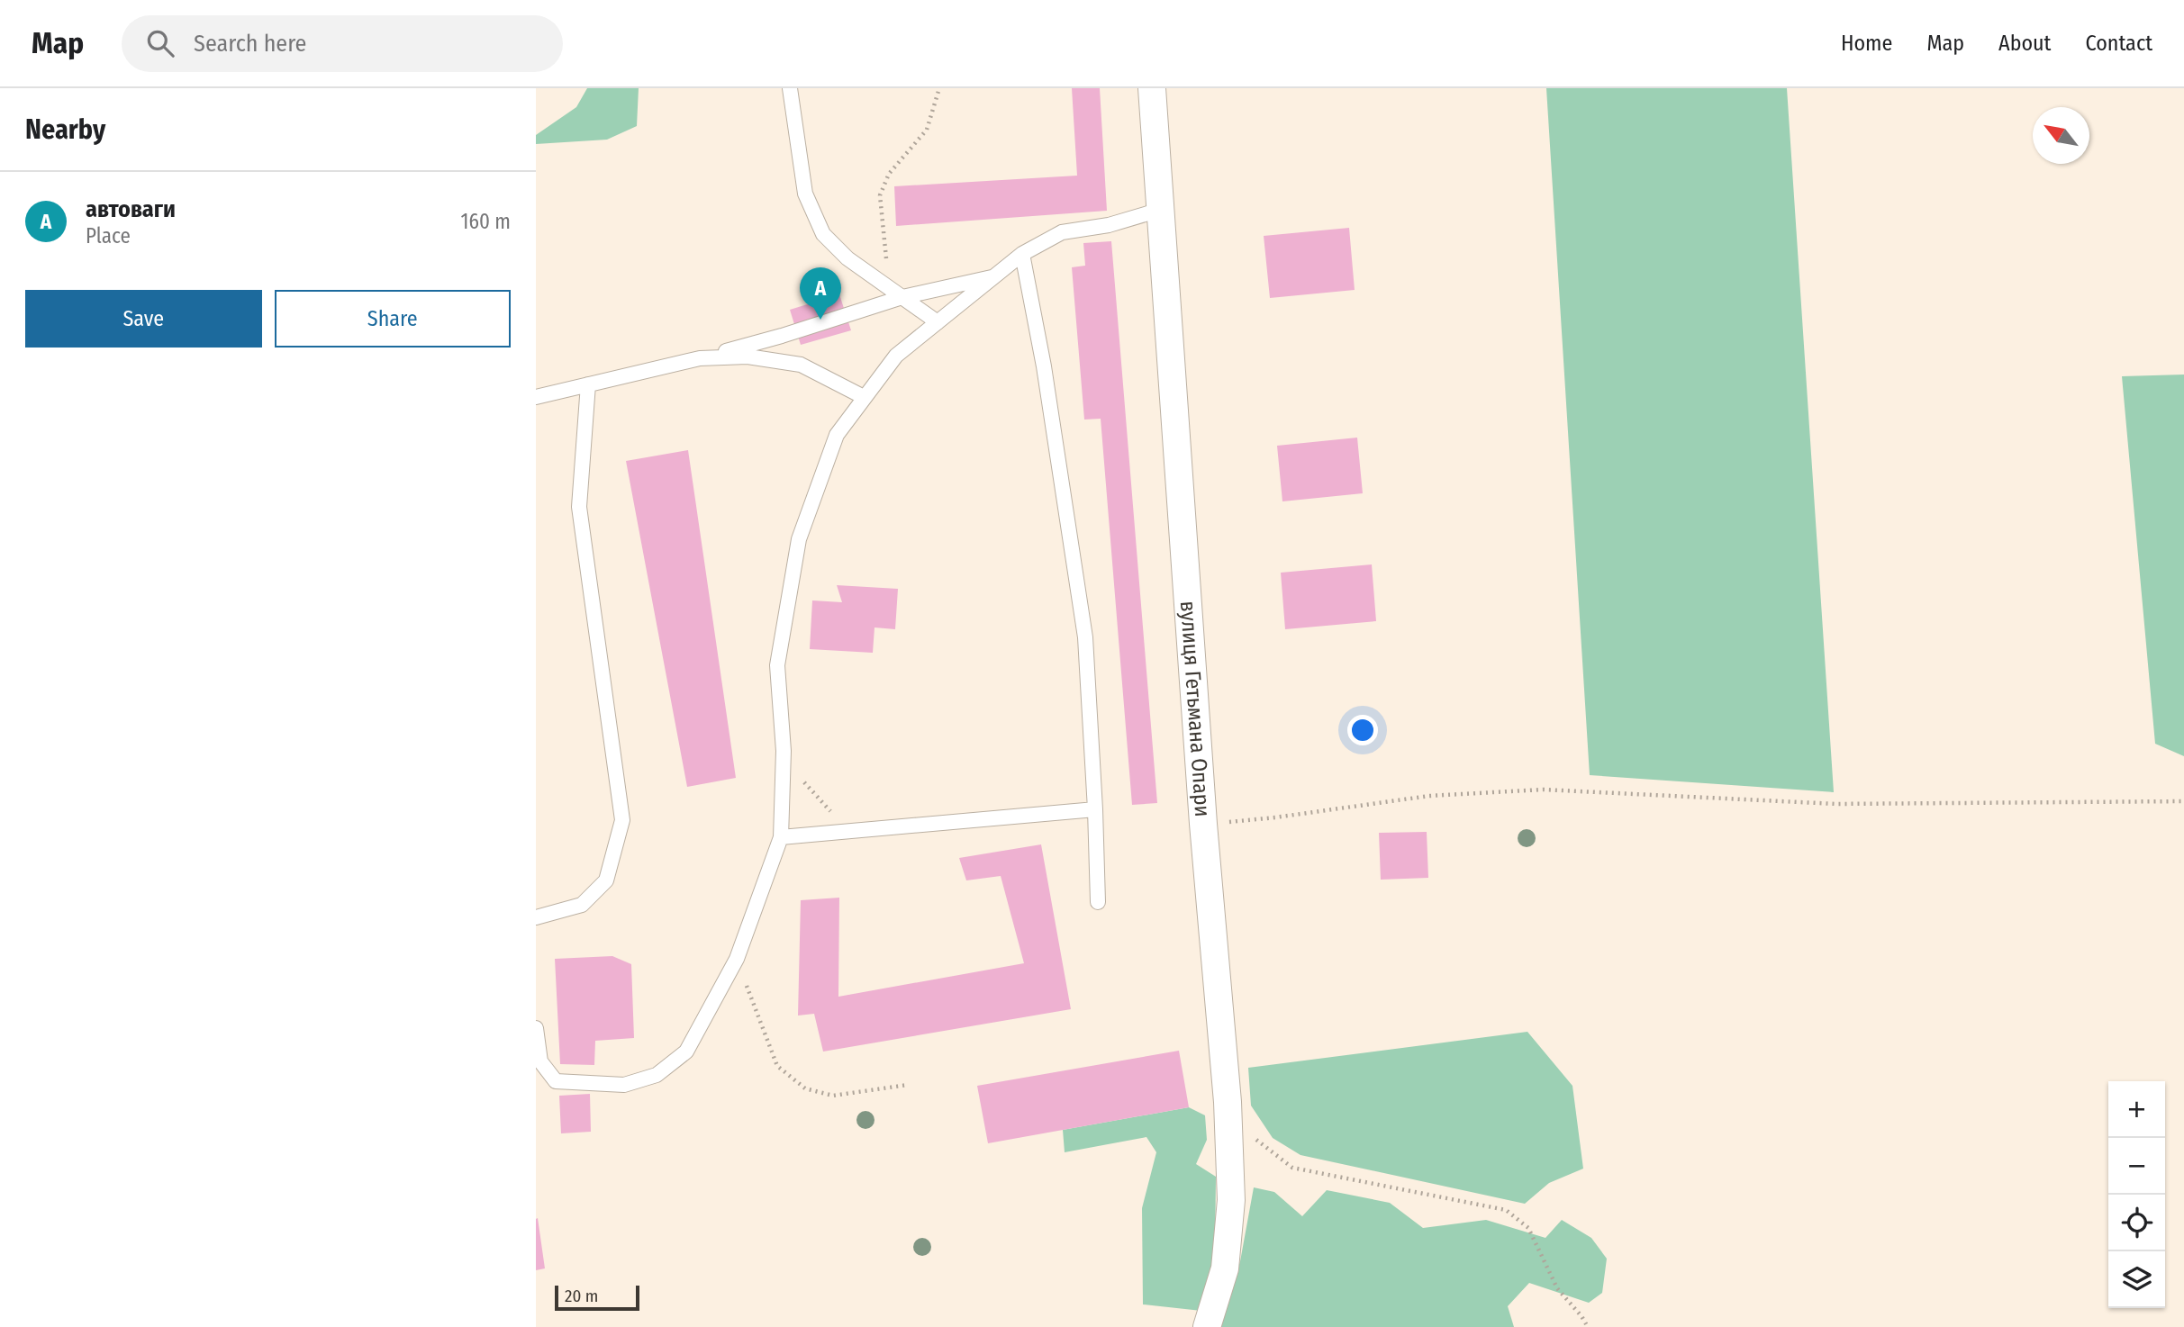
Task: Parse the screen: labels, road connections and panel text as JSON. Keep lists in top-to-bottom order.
{
  "streets": {
    "street": ["вулиця Гетьмана Опари"]
  },
  "scale_bar": "20 m",
  "north": "top left",
  "page": {
    "header": "Map",
    "search": "Search here",
    "nav": [
      "Home",
      "Map",
      "About",
      "Contact"
    ],
    "heading": "Nearby",
    "list": [
      {
        "mark": "A",
        "name": "автоваги",
        "note": "Place",
        "value": "160 m"
      }
    ],
    "pins": "A",
    "buttons": ["Save", "Share"],
    "map_buttons": ["+", "−"],
    "scale": "20 m"
  }
}
